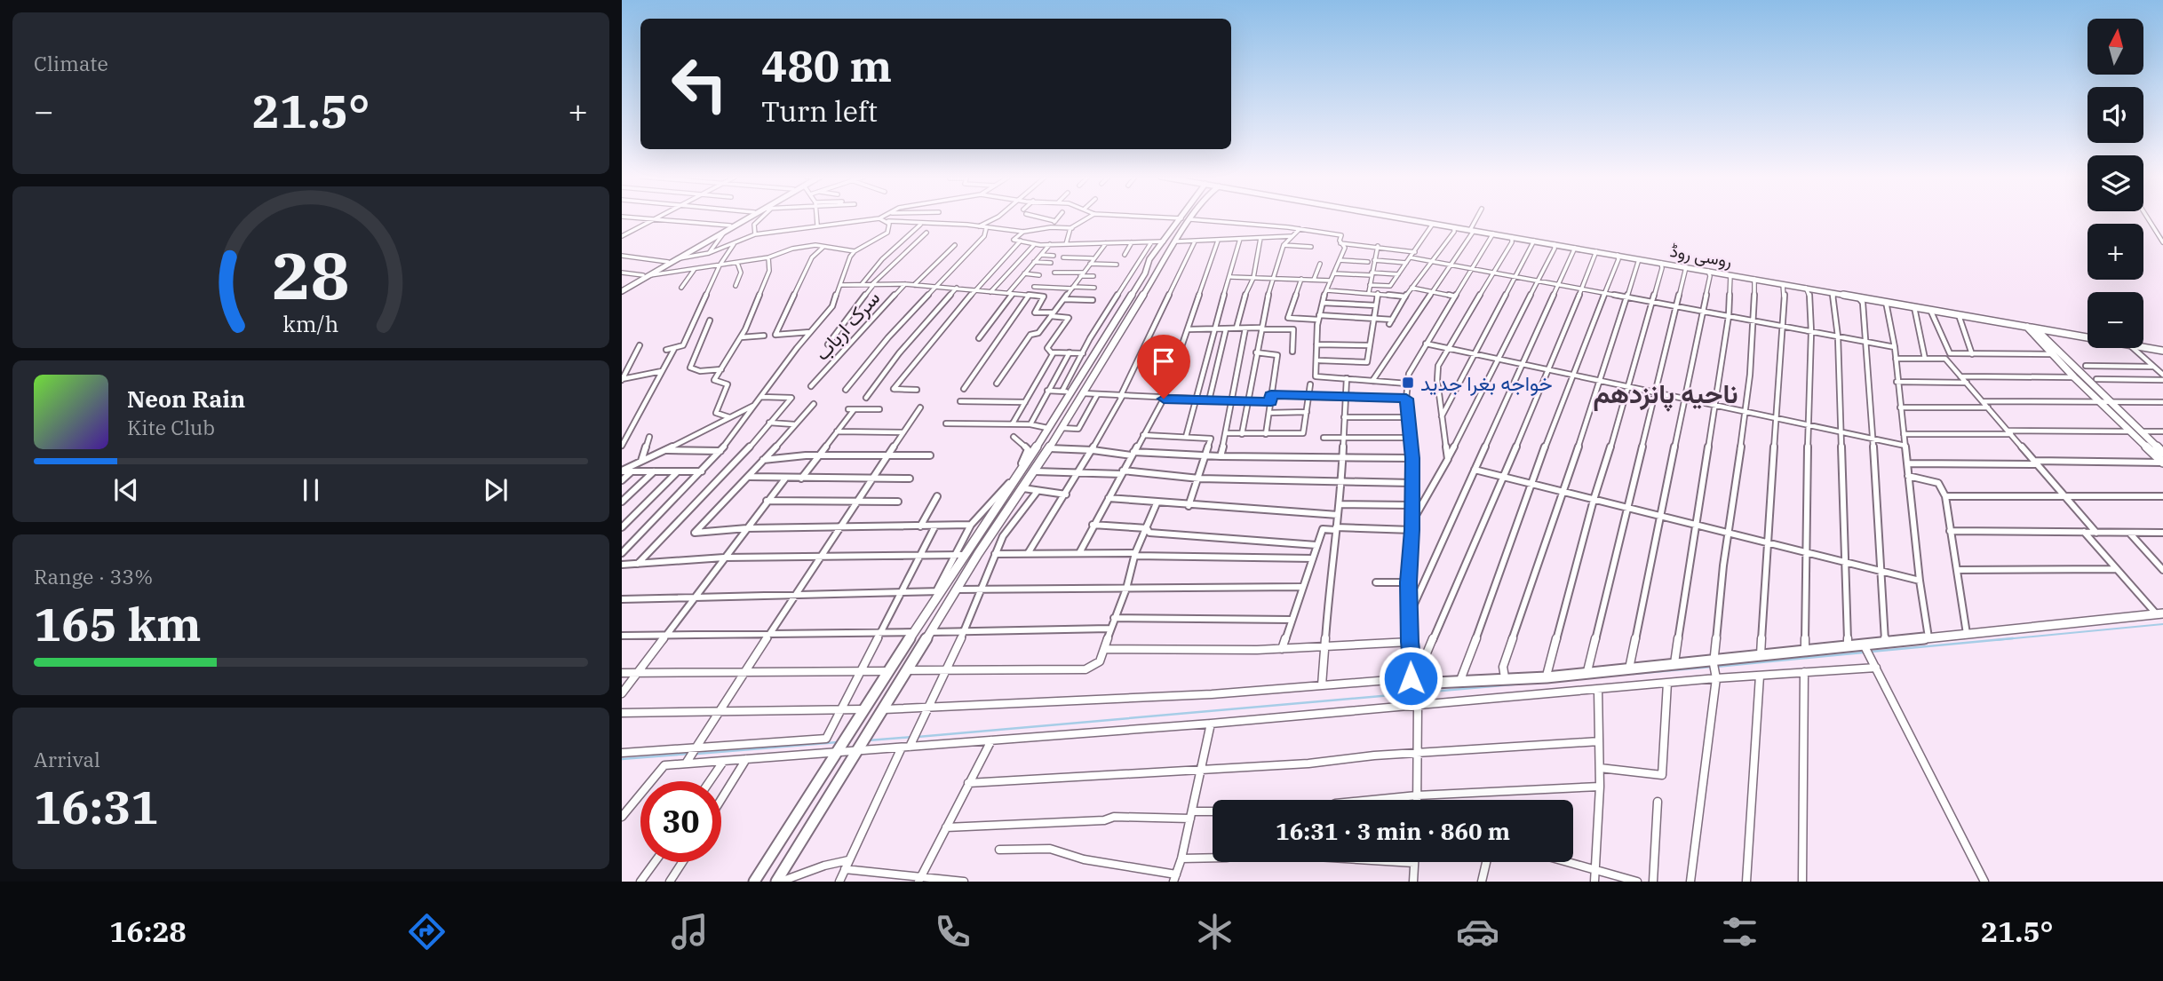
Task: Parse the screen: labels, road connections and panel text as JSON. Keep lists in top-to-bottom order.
{
  "streets": {
    "street": ["روسی روڈ", "سرک ارباب"]
  },
  "districts": ["ناحیه پانزدهم"],
  "places": {
    "transit": ["خواجه بغرا جدید"]
  },
  "north": "top",
  "page": {
    "tile": [
      "Climate",
      ["Range · 33%", "165 km"],
      ["Arrival", "16:31"]
    ],
    "map_buttons": ["+", "−"],
    "turn": ["480 m", "Turn left"],
    "heat": ["−", "21.5°", "+"],
    "song": ["Neon Rain", "Kite Club"],
    "limit": "30",
    "trip": "16:31 · 3 min · 860 m",
    "tabs": ["16:28", "21.5°"],
    "gauge": ["28", "km/h"]
  }
}
